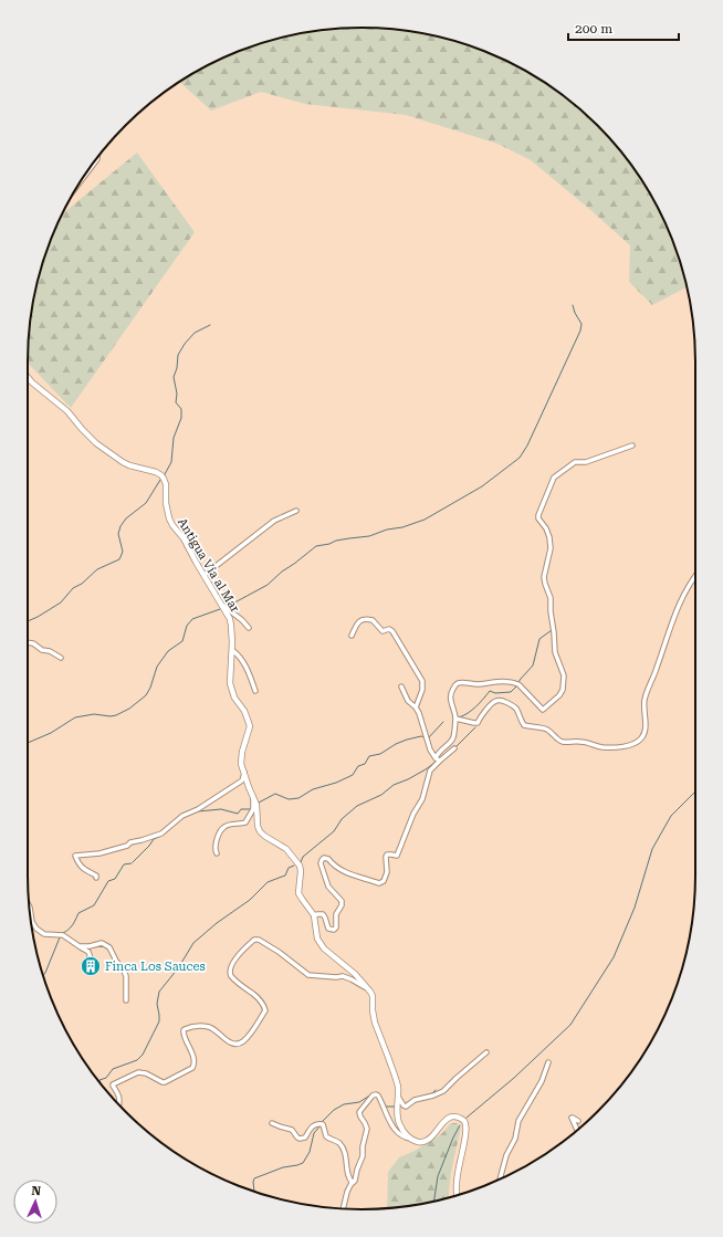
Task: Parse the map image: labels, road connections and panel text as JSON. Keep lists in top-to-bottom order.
{
  "streets": {
    "main road": ["Antigua Vía al Mar"]
  },
  "places": {
    "building": ["Finca Los Sauces"]
  },
  "scale_bar": "200 m",
  "north": "top"
}
